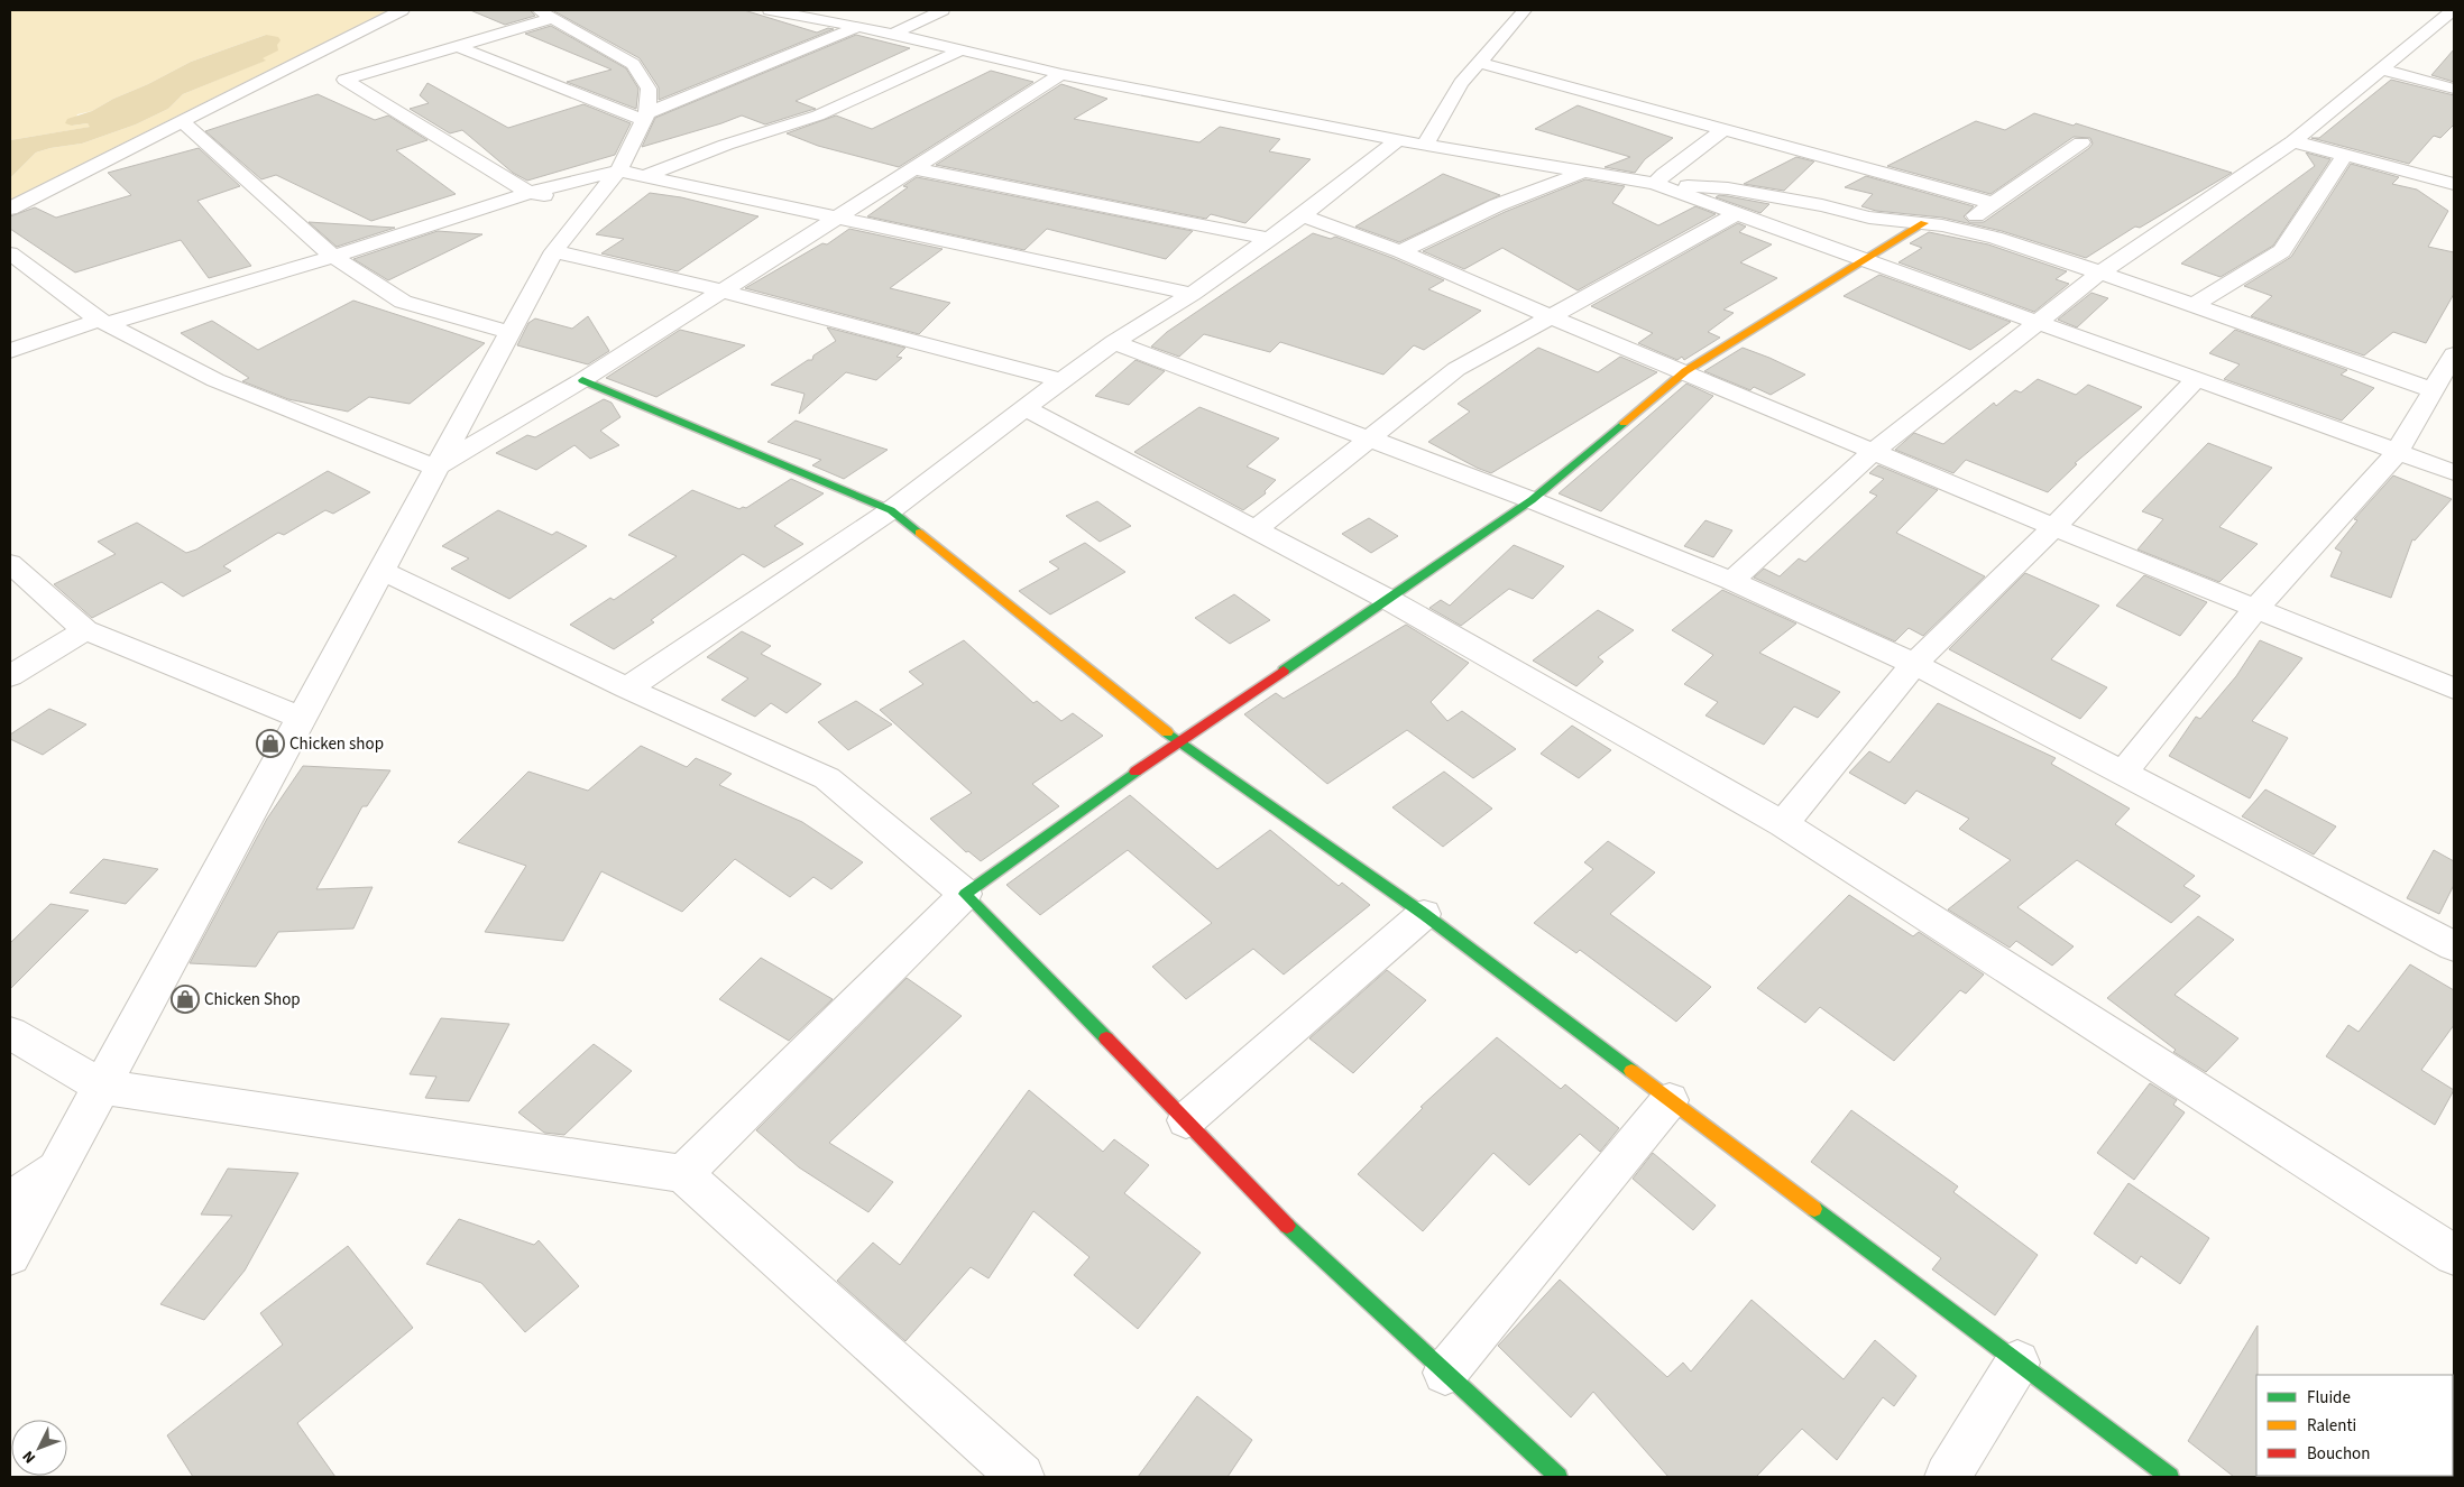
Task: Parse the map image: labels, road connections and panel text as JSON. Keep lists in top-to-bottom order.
{
  "places": {
    "shop": ["Chicken shop", "Chicken Shop"]
  },
  "legend": ["Fluide", "Ralenti", "Bouchon"],
  "north": "bottom left"
}
